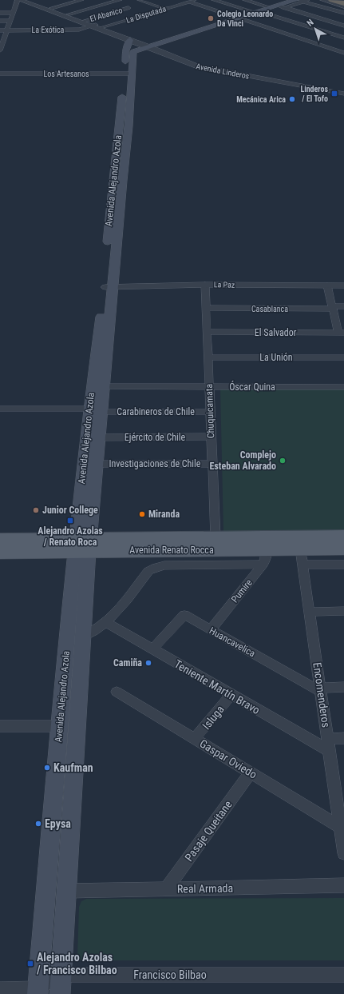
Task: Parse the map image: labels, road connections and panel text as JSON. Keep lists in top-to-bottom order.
{
  "streets": {
    "main road": ["Avenida Alejandro Azola", "Avenida Renato Rocca"],
    "street": [
      "El Abanico",
      "La Disputada",
      "La Exótica",
      "Avenida Linderos",
      "Los Artesanos",
      "La Paz",
      "Casablanca",
      "El Salvador",
      "La Unión",
      "Óscar Quina",
      "Chuquicamata",
      "Carabineros de Chile",
      "Ejército de Chile",
      "Investigaciones de Chile",
      "Pumire",
      "Huancavelica",
      "Teniente Martín Bravo",
      "Encomenderos",
      "Isluga",
      "Gaspar Oviedo",
      "Pasaje Queitane",
      "Real Armada",
      "Francisco Bilbao"
    ]
  },
  "crossings": [
    ["El Abanico", "Avenida Linderos"],
    ["La Disputada", "La Exótica"],
    ["La Disputada", "Avenida Linderos"],
    ["La Exótica", "Avenida Linderos"],
    ["Avenida Linderos", "Avenida Alejandro Azola"],
    ["Los Artesanos", "Avenida Alejandro Azola"],
    ["Avenida Alejandro Azola", "La Paz"],
    ["Avenida Alejandro Azola", "Óscar Quina"],
    ["Avenida Alejandro Azola", "Carabineros de Chile"],
    ["Avenida Alejandro Azola", "Ejército de Chile"],
    ["Avenida Alejandro Azola", "Investigaciones de Chile"],
    ["Avenida Alejandro Azola", "Avenida Renato Rocca"],
    ["Avenida Alejandro Azola", "Real Armada"],
    ["Avenida Alejandro Azola", "Francisco Bilbao"],
    ["La Paz", "Chuquicamata"],
    ["Casablanca", "Chuquicamata"],
    ["El Salvador", "Chuquicamata"],
    ["La Unión", "Chuquicamata"],
    ["Óscar Quina", "Chuquicamata"],
    ["Chuquicamata", "Carabineros de Chile"],
    ["Chuquicamata", "Ejército de Chile"],
    ["Chuquicamata", "Investigaciones de Chile"],
    ["Chuquicamata", "Avenida Renato Rocca"],
    ["Avenida Renato Rocca", "Pumire"],
    ["Avenida Renato Rocca", "Teniente Martín Bravo"],
    ["Avenida Renato Rocca", "Encomenderos"],
    ["Pumire", "Huancavelica"],
    ["Huancavelica", "Teniente Martín Bravo"],
    ["Huancavelica", "Encomenderos"],
    ["Teniente Martín Bravo", "Encomenderos"],
    ["Teniente Martín Bravo", "Isluga"],
    ["Encomenderos", "Gaspar Oviedo"],
    ["Isluga", "Gaspar Oviedo"],
    ["Gaspar Oviedo", "Pasaje Queitane"],
    ["Pasaje Queitane", "Real Armada"]
  ],
  "places": {
    "other": [
      "Colegio Leonardo Da Vinci",
      "Mecánica Arica",
      "Complejo Esteban Alvarado",
      "Junior College",
      "Miranda",
      "Camiña",
      "Kaufman",
      "Epysa"
    ],
    "transit": ["Linderos / El Tofo", "Alejandro Azolas / Renato Roca", "Alejandro Azolas / Francisco Bilbao"]
  },
  "north": "top left"
}
